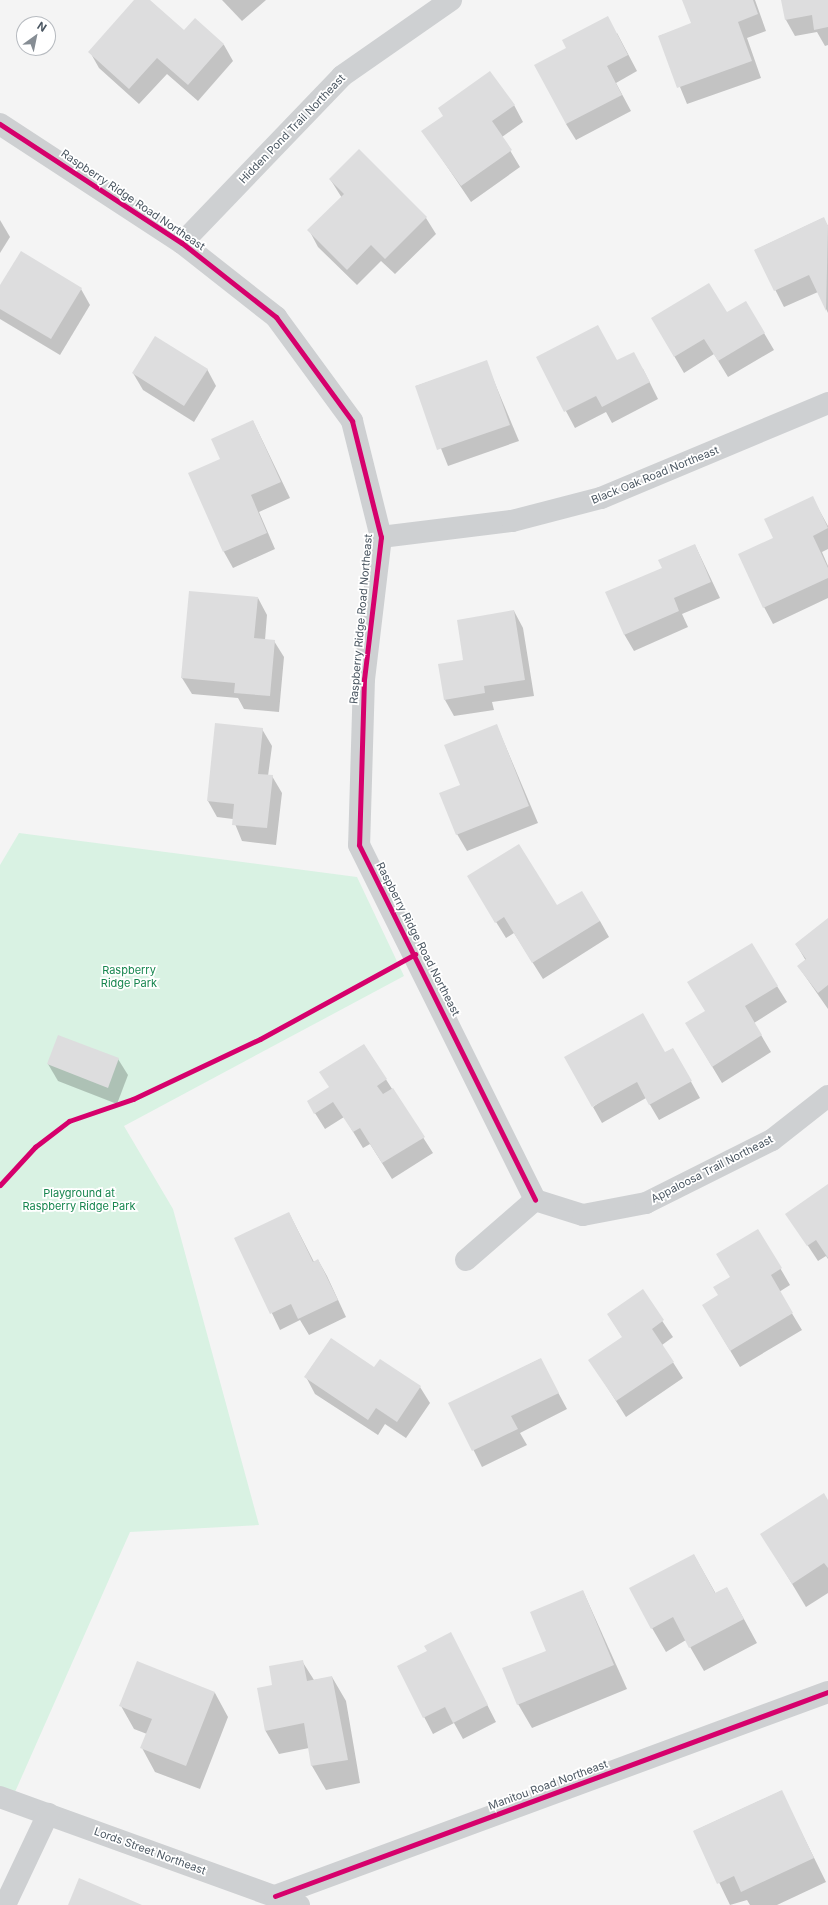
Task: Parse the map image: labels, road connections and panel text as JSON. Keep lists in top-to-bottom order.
{
  "streets": {
    "street": [
      "Hidden Pond Trail Northeast",
      "Raspberry Ridge Road Northeast",
      "Black Oak Road Northeast",
      "Appaloosa Trail Northeast",
      "Manitou Road Northeast",
      "Lords Street Northeast"
    ]
  },
  "crossings": [
    ["Hidden Pond Trail Northeast", "Raspberry Ridge Road Northeast"],
    ["Raspberry Ridge Road Northeast", "Black Oak Road Northeast"],
    ["Raspberry Ridge Road Northeast", "Appaloosa Trail Northeast"],
    ["Manitou Road Northeast", "Lords Street Northeast"]
  ],
  "parks": ["Raspberry Ridge Park", "Playground at Raspberry Ridge Park"],
  "north": "top right"
}
